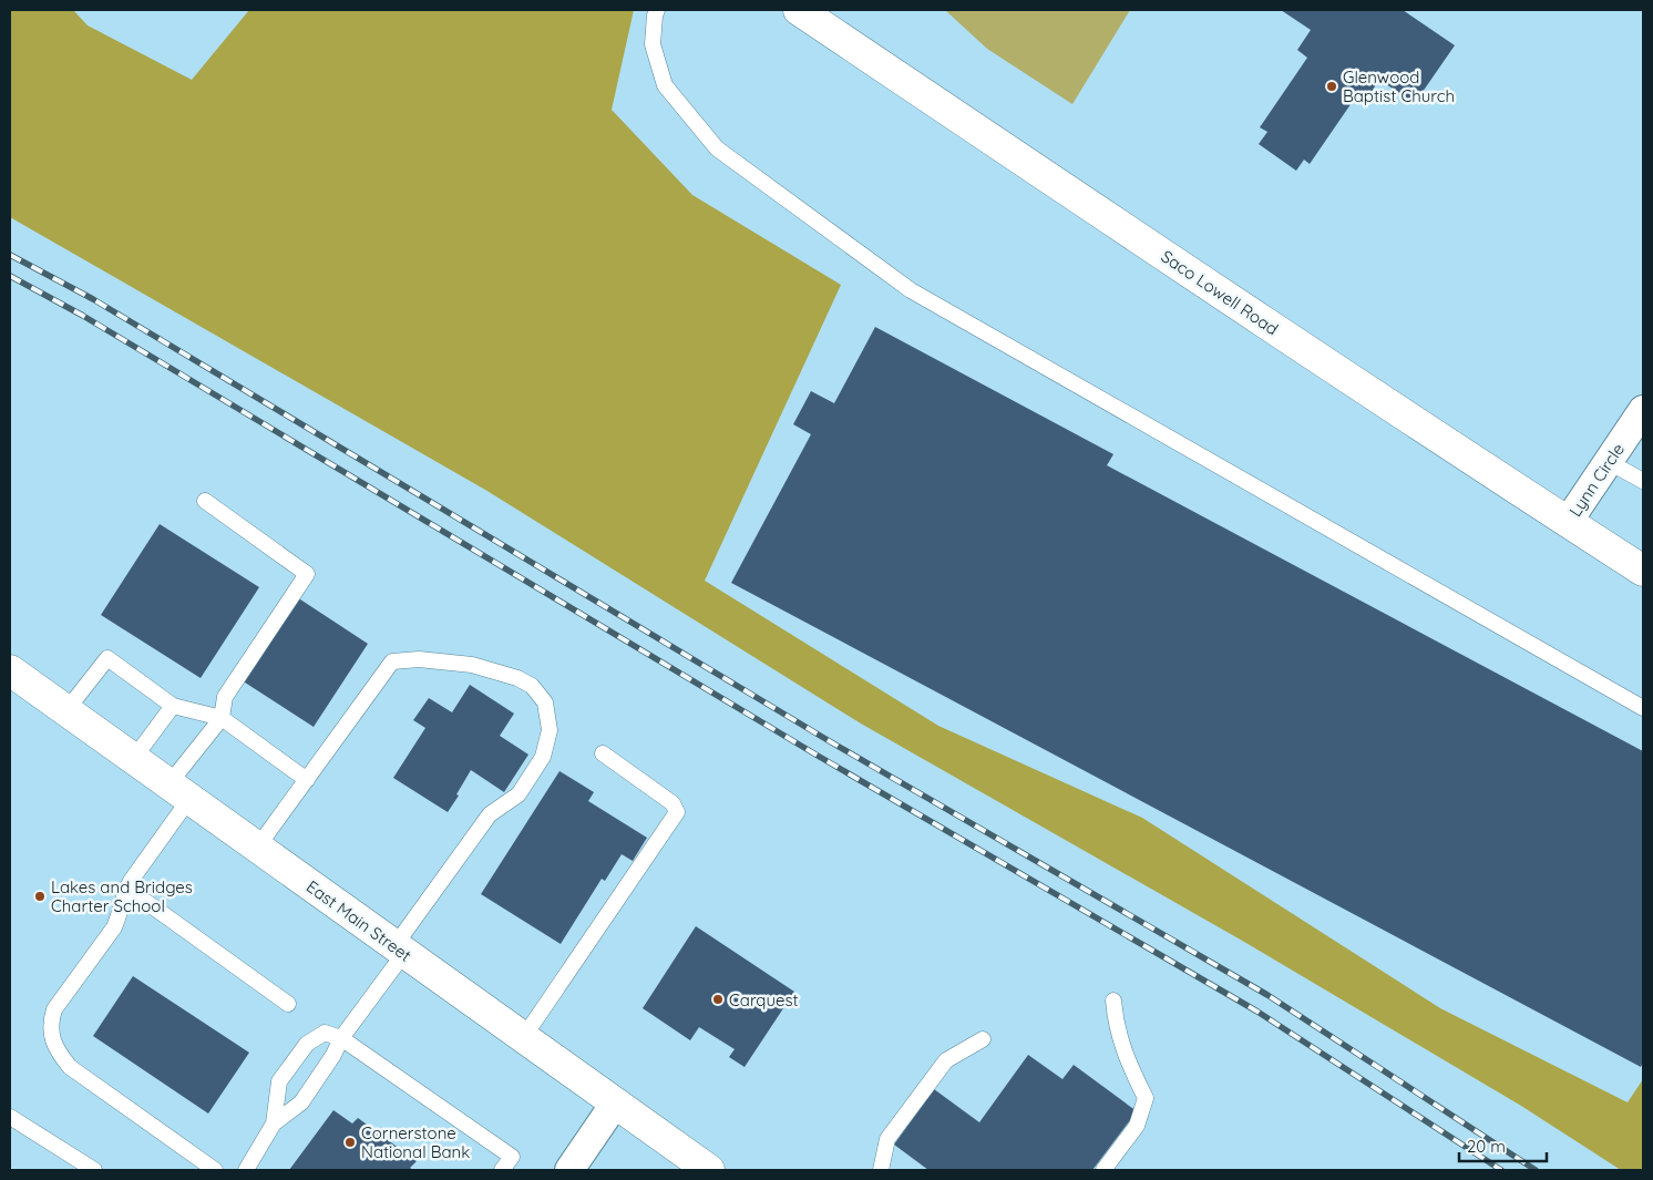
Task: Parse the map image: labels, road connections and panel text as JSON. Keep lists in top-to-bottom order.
{
  "streets": {
    "street": ["Saco Lowell Road", "Lynn Circle", "East Main Street"]
  },
  "crossings": [
    ["Saco Lowell Road", "Lynn Circle"]
  ],
  "places": [
    "Glenwood Baptist Church",
    "Lakes and Bridges Charter School",
    "Carquest",
    "Cornerstone National Bank"
  ],
  "scale_bar": "20 m"
}
